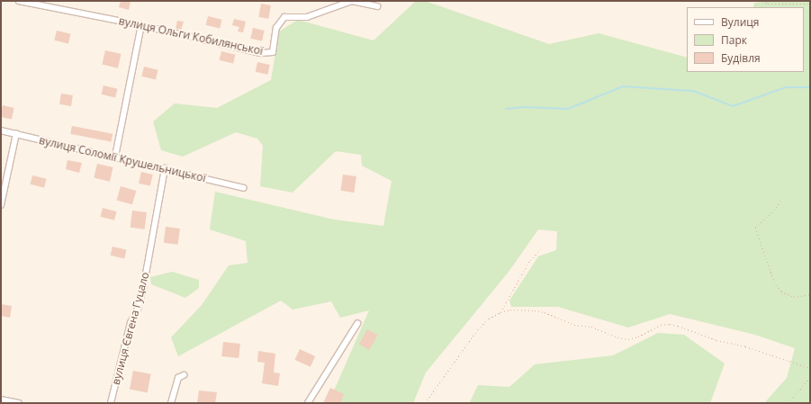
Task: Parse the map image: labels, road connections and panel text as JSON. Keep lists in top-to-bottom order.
{
  "streets": {
    "street": ["вулиця Ольги Кобилянської", "вулиця Соломії Крушельницької", "вулиця Євгена Гуцало"]
  },
  "crossings": [
    ["вулиця Соломії Крушельницької", "вулиця Євгена Гуцало"]
  ],
  "legend": ["Вулиця", "Парк", "Будівля"]
}
